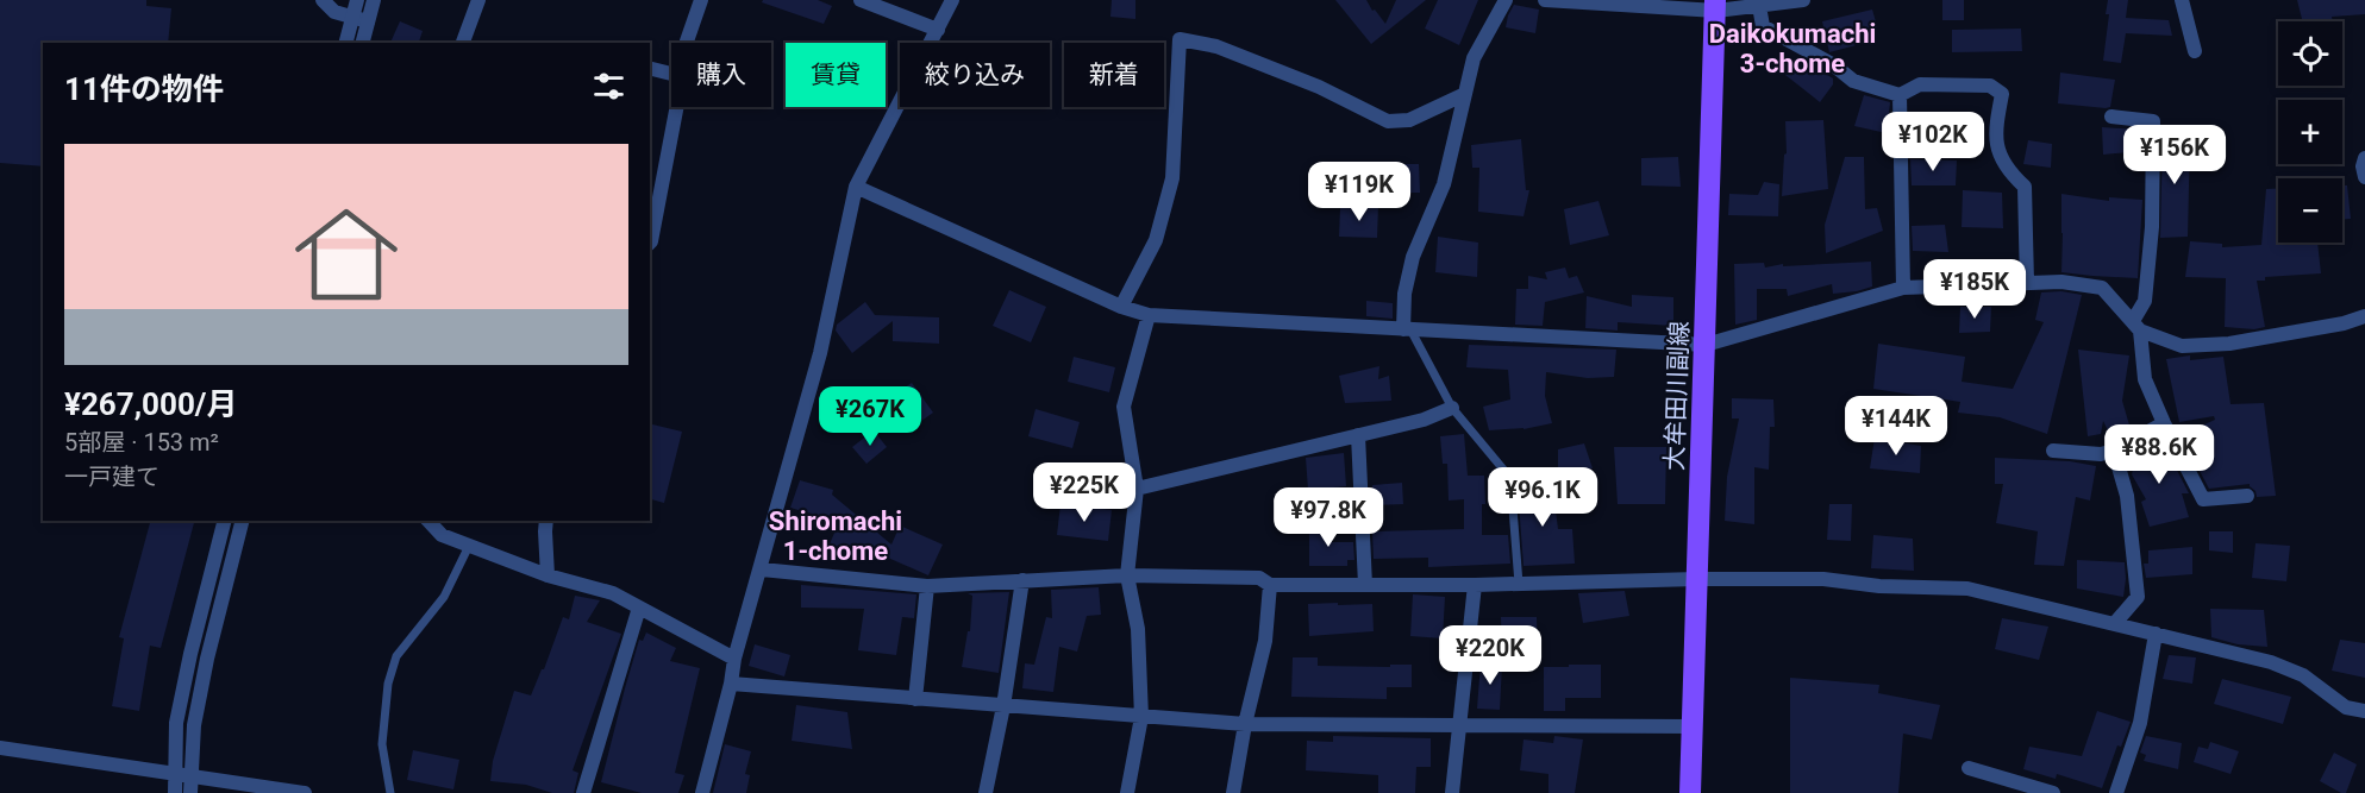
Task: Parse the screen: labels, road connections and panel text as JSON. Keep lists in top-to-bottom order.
{
  "streets": {
    "main road": ["大牟田川副線"]
  },
  "districts": ["Daikokumachi 3-chome", "Shiromachi 1-chome"],
  "page": {
    "map_buttons": ["+", "−"],
    "chip": [
      "購入",
      "賃貸",
      "絞り込み",
      "新着"
    ],
    "heading": "11件の物件",
    "price": [
      "¥102K",
      "¥156K",
      "¥119K",
      "¥185K",
      "¥267K",
      "¥144K",
      "¥88.6K",
      "¥225K",
      "¥96.1K",
      "¥97.8K",
      "¥220K"
    ],
    "list": [
      {
        "name": "¥267,000/月",
        "note": "5部屋 · 153 m² · 一戸建て"
      }
    ]
  }
}
